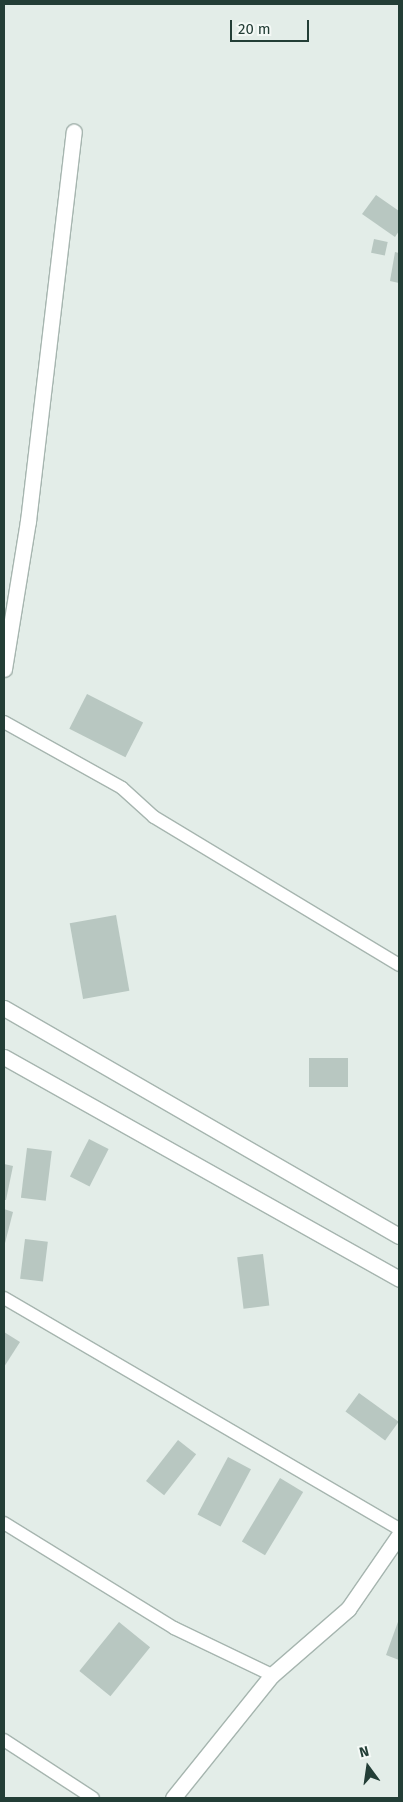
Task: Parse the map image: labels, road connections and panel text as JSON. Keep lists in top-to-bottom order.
{
  "scale_bar": "20 m",
  "north": "top"
}
